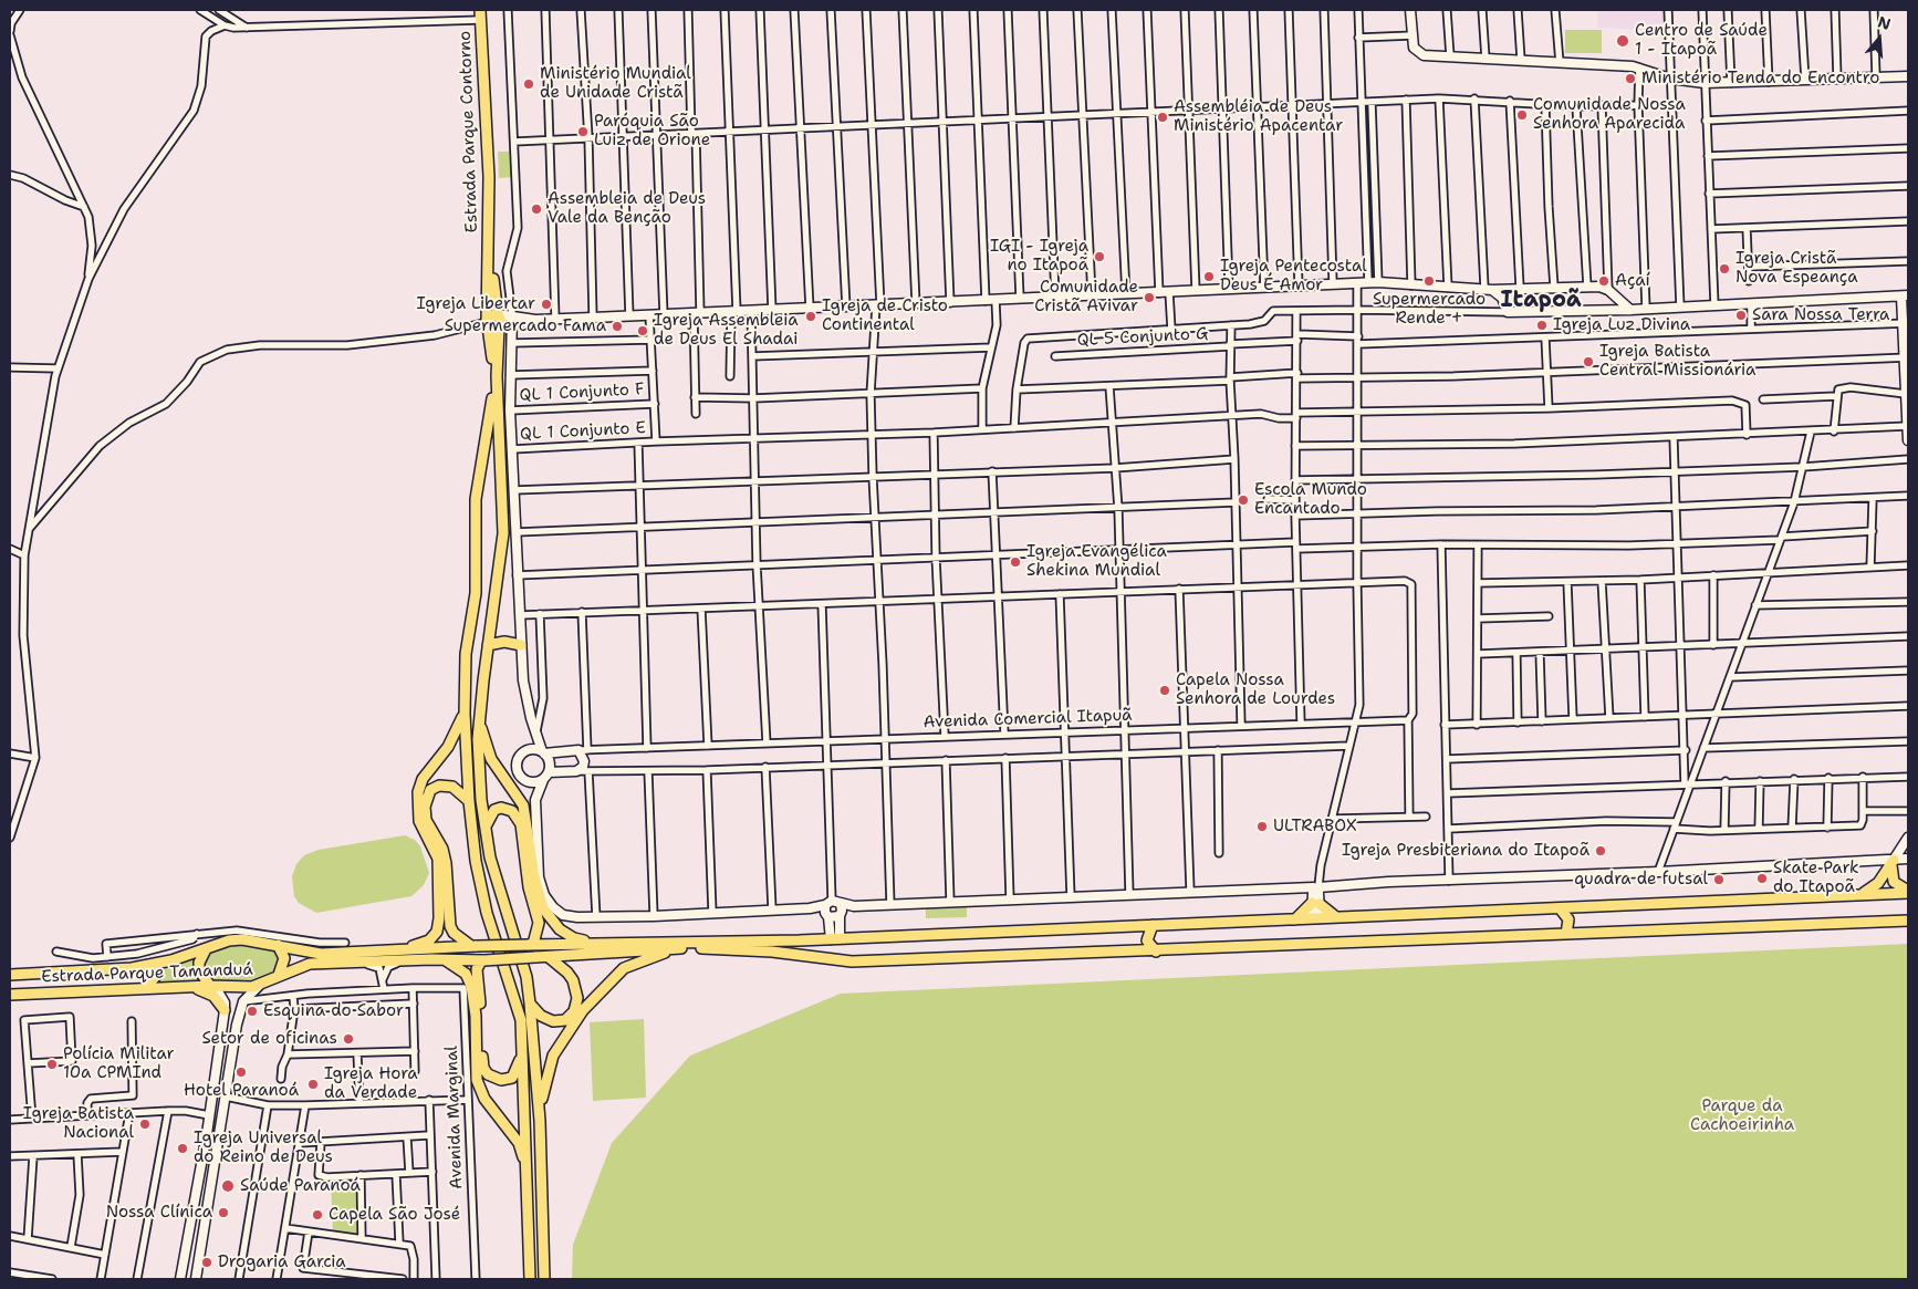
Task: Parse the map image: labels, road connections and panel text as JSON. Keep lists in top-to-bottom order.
{
  "streets": {
    "main road": ["Estrada Parque Contorno", "Estrada Parque Tamanduá"],
    "street": [
      "QL 5 Conjunto G",
      "QL 1 Conjunto F",
      "QL 1 Conjunto E",
      "Avenida Comercial Itapuã",
      "Avenida Marginal"
    ]
  },
  "districts": ["Itapoã"],
  "parks": ["Parque da Cachoeirinha"],
  "places": [
    "Centro de Saúde 1 - Itapoã",
    "Ministério Tenda do Encontro",
    "Ministério Mundial de Unidade Cristã",
    "Comunidade Nossa Senhora Aparecida",
    "Assembléia de Deus Ministério Apacentar",
    "Paróquia São Luiz de Orione",
    "Assembleia de Deus Vale da Benção",
    "IGI - Igreja no Itapoã",
    "Igreja Cristã Nova Espeança",
    "Igreja Pentecostal Deus É Amor",
    "Supermercado Rende +",
    "Açaí",
    "Comunidade Cristã Avivar",
    "Igreja Libertar",
    "Sara Nossa Terra",
    "Igreja de Cristo Continental",
    "Igreja Luz Divina",
    "Supermercado Fama",
    "Igreja Assembleia de Deus El Shadai",
    "Igreja Batista Central Missionária",
    "Escola Mundo Encantado",
    "Igreja Evangélica Shekina Mundial",
    "Capela Nossa Senhora de Lourdes",
    "ULTRABOX",
    "Igreja Presbiteriana do Itapoã",
    "Skate Park do Itapoã",
    "quadra de futsal",
    "Esquina do Sabor",
    "Setor de oficinas",
    "Polícia Militar 10a CPMInd",
    "Hotel Paranoá",
    "Igreja Hora da Verdade",
    "Igreja Batista Nacional",
    "Igreja Universal do Reino de Deus",
    "Saúde Paranoá",
    "Nossa Clínica",
    "Capela São José",
    "Drogaria Garcia"
  ],
  "north": "top"
}
